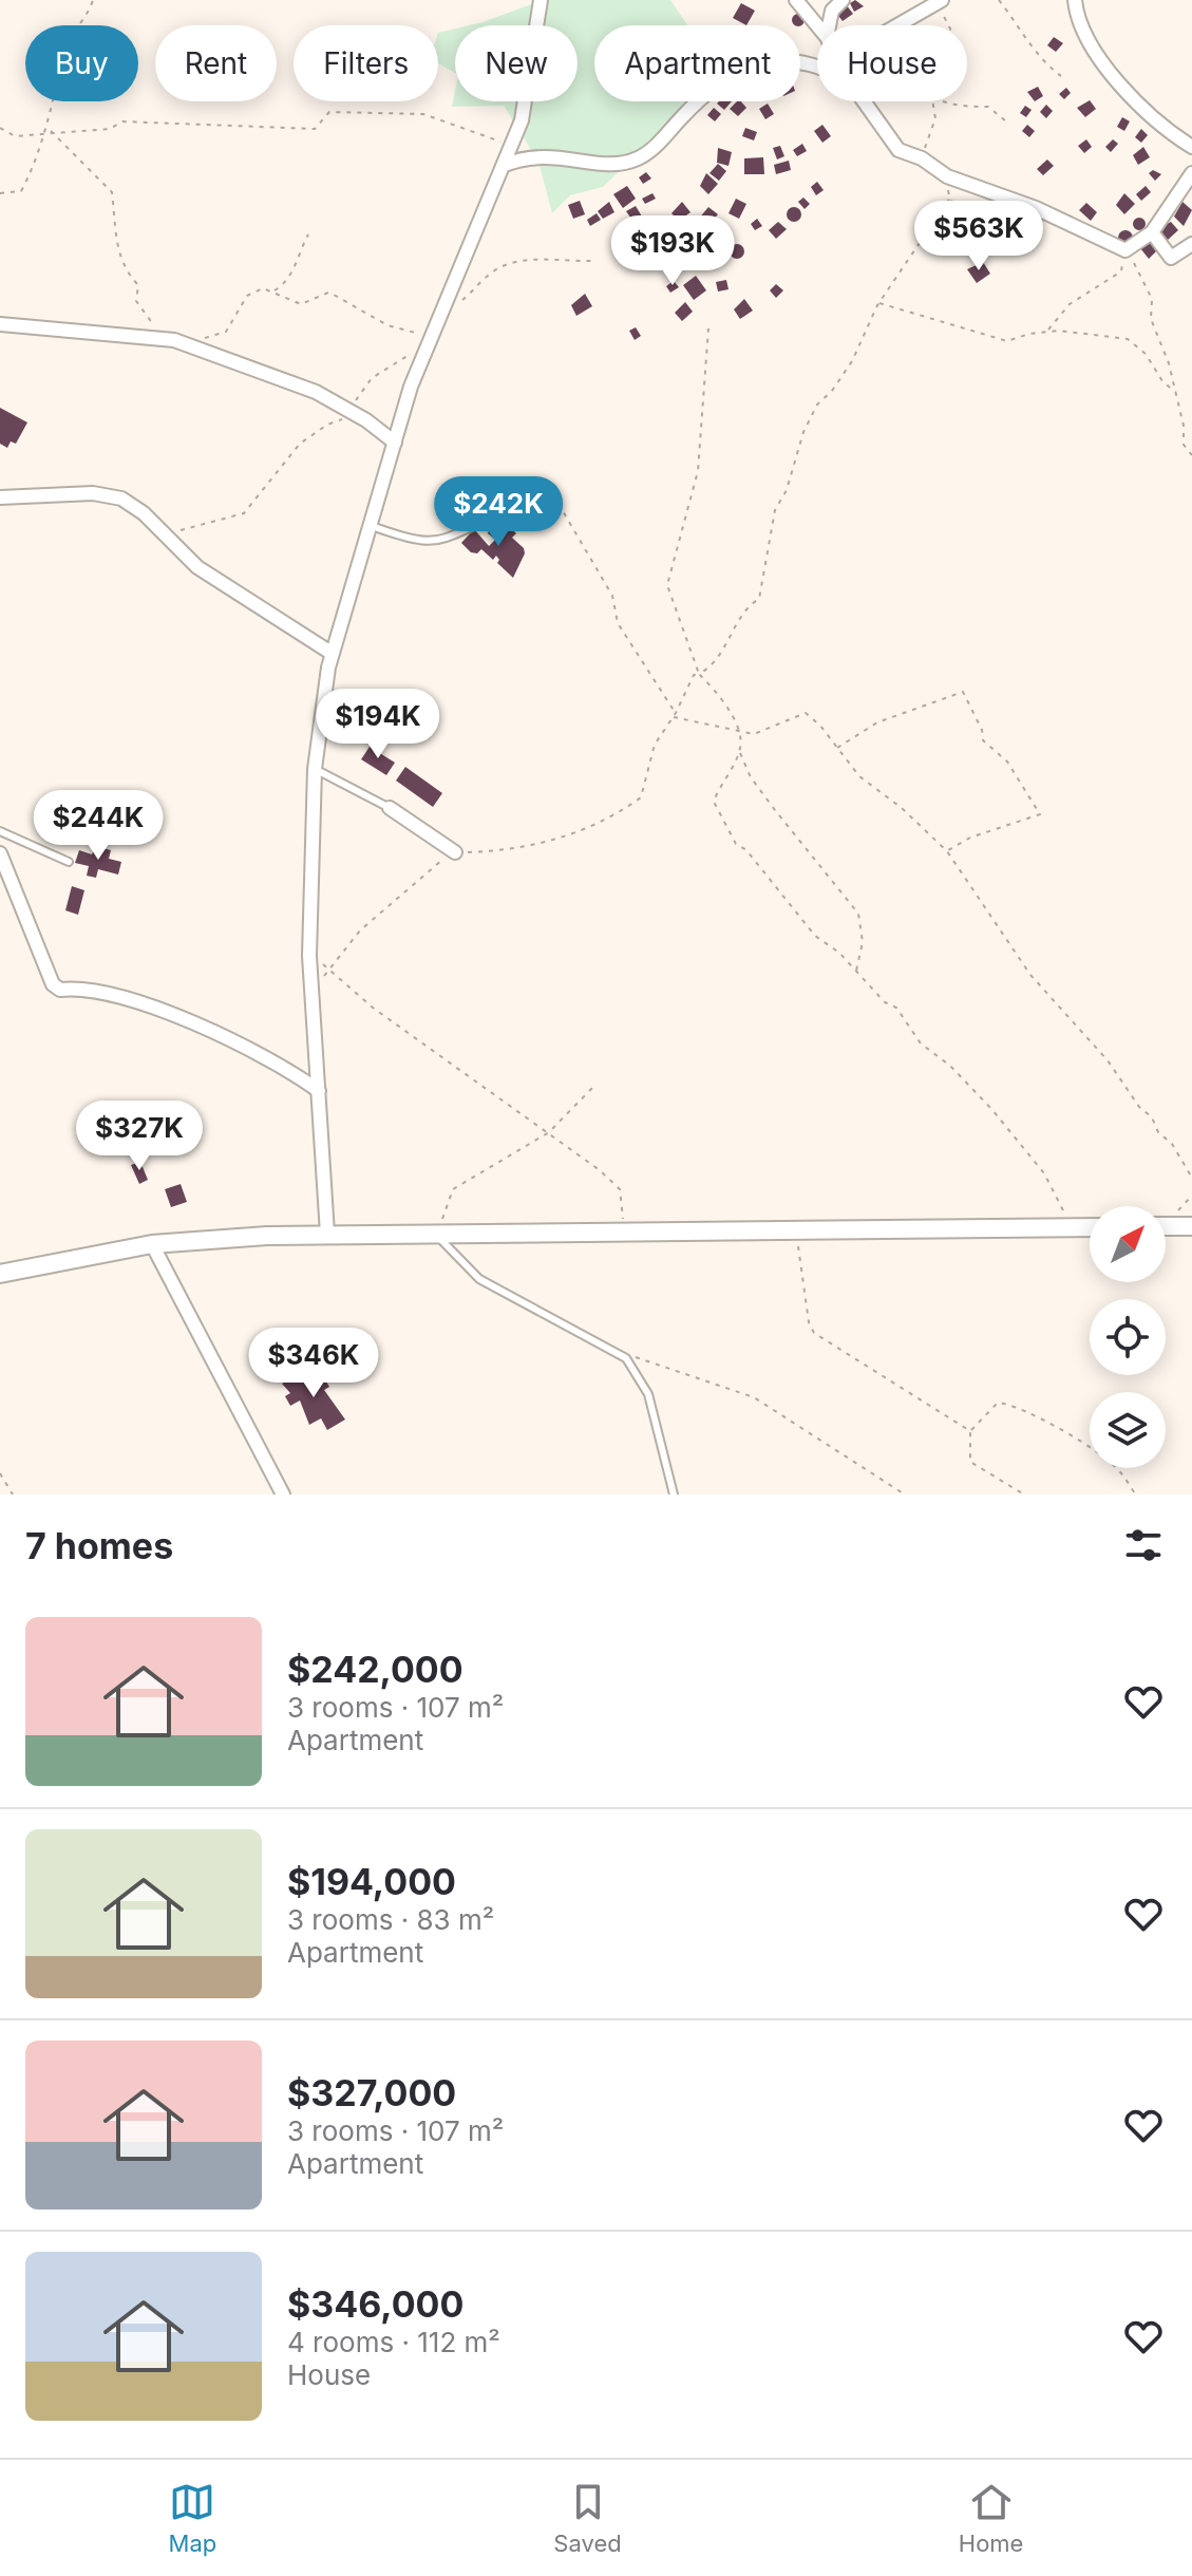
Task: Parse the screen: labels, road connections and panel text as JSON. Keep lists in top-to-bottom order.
{
  "north": "top right",
  "page": {
    "chip": [
      "Buy",
      "Rent",
      "Filters",
      "New",
      "Apartment",
      "House"
    ],
    "price": [
      "$563K",
      "$193K",
      "$242K",
      "$194K",
      "$244K",
      "$327K",
      "$346K"
    ],
    "heading": "7 homes",
    "list": [
      {
        "name": "$242,000",
        "note": "3 rooms · 107 m² · Apartment"
      },
      {
        "name": "$194,000",
        "note": "3 rooms · 83 m² · Apartment"
      },
      {
        "name": "$327,000",
        "note": "3 rooms · 107 m² · Apartment"
      },
      {
        "name": "$346,000",
        "note": "4 rooms · 112 m² · House"
      }
    ],
    "tabs": ["Map", "Saved", "Home"]
  }
}
